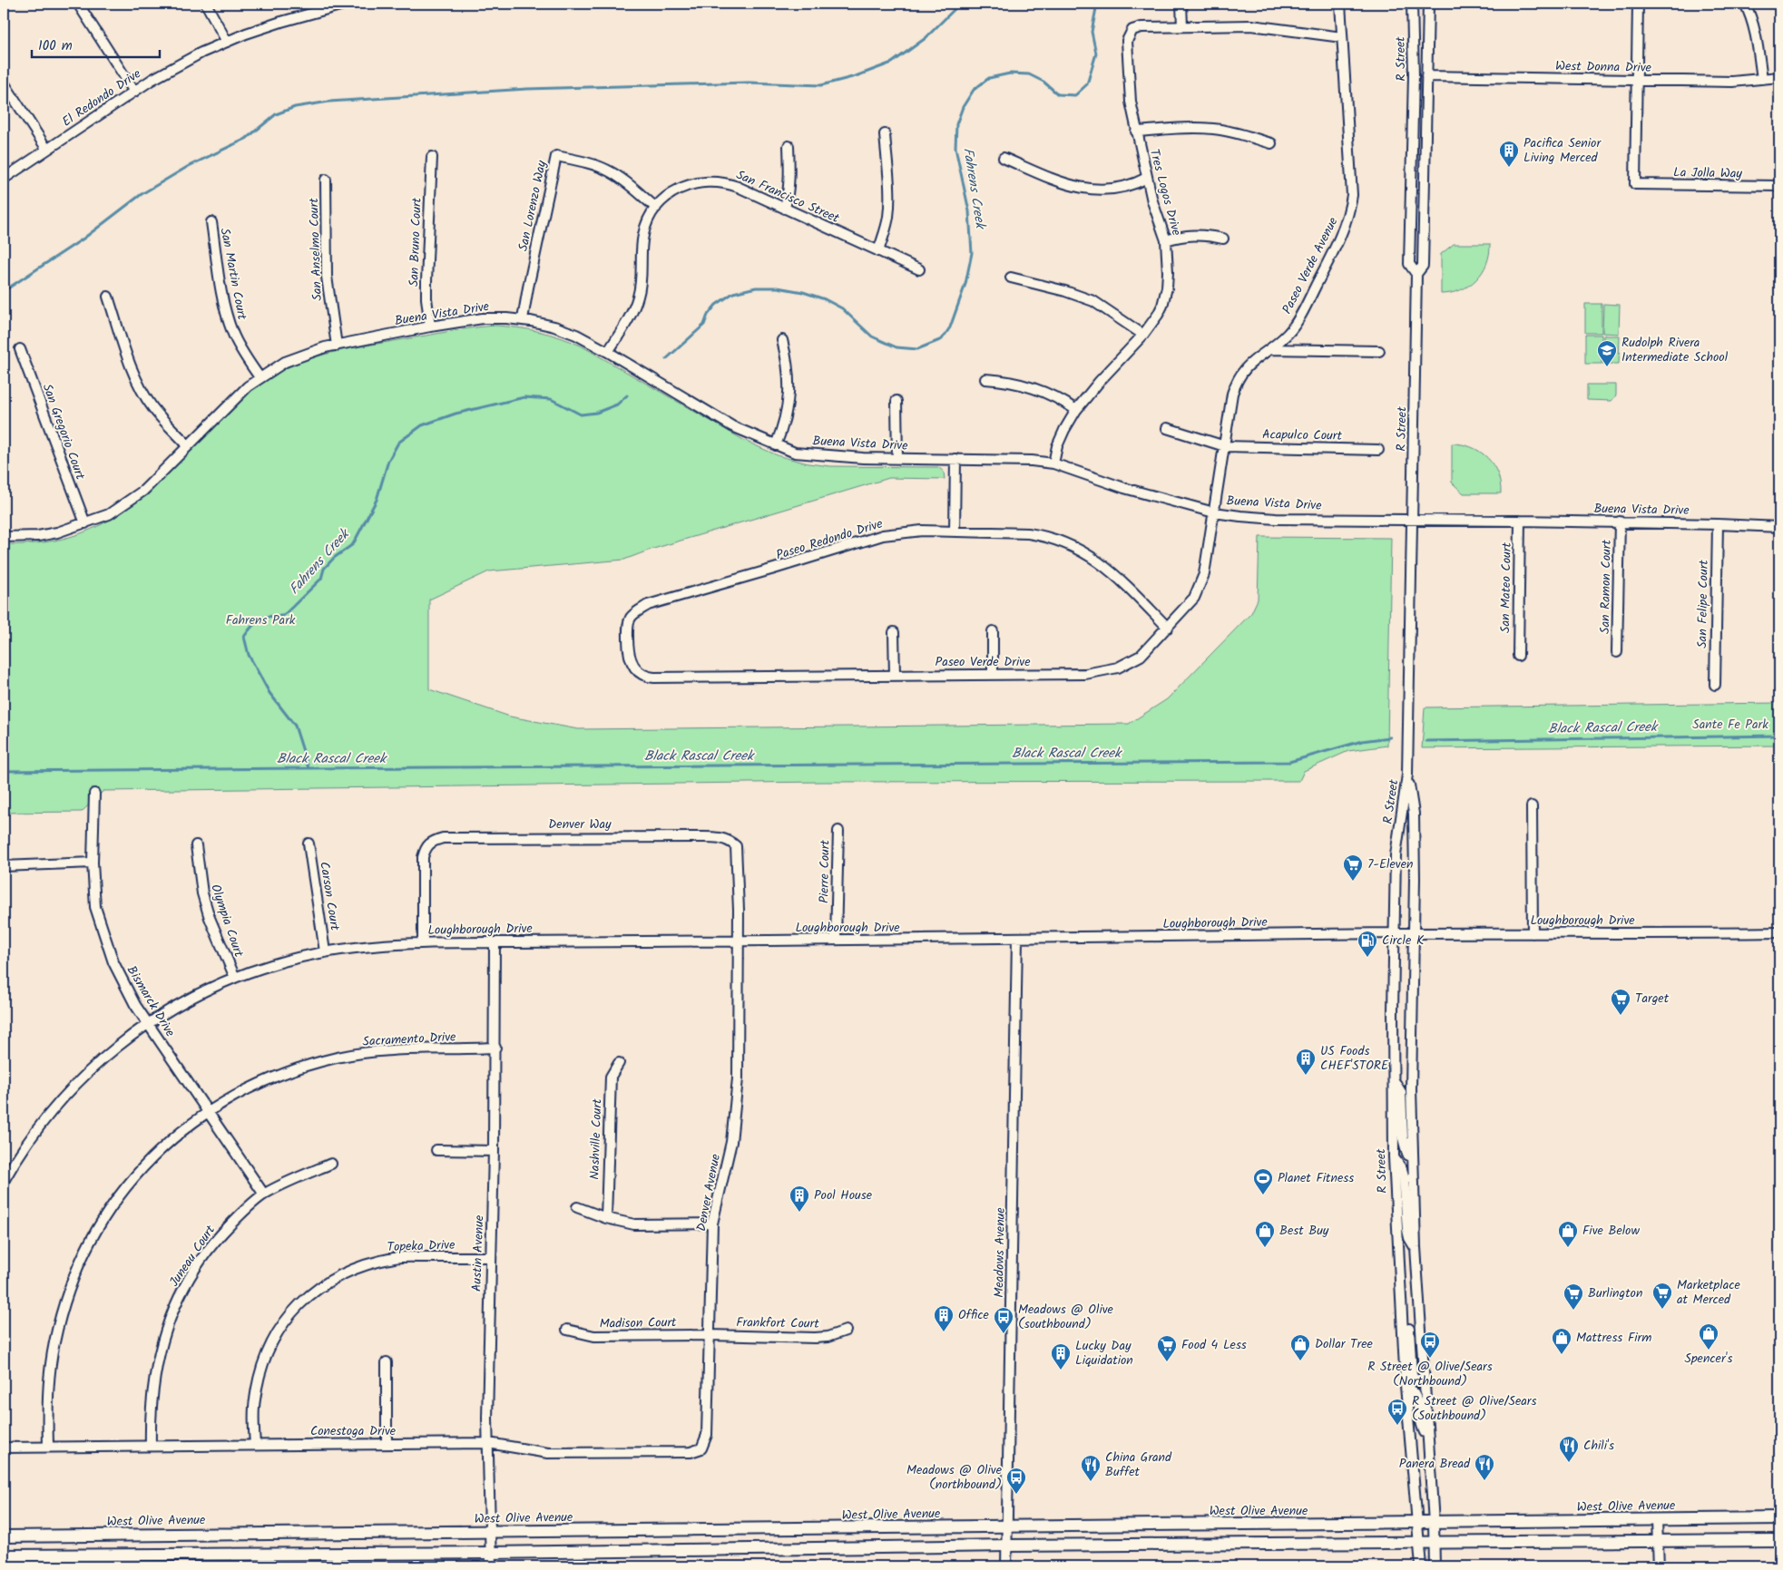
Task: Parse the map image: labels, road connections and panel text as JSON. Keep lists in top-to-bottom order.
{
  "streets": {
    "main road": ["West Olive Avenue"],
    "street": [
      "R Street",
      "West Donna Drive",
      "El Redondo Drive",
      "La Jolla Way",
      "Tres Logos Drive",
      "San Francisco Street",
      "San Lorenzo Way",
      "San Bruno Court",
      "San Anselmo Court",
      "Paseo Verde Avenue",
      "San Martin Court",
      "Buena Vista Drive",
      "San Gregorio Court",
      "Acapulco Court",
      "Paseo Redondo Drive",
      "San Ramon Court",
      "San Mateo Court",
      "San Felipe Court",
      "Paseo Verde Drive",
      "Denver Way",
      "Pierre Court",
      "Carson Court",
      "Olympia Court",
      "Loughborough Drive",
      "Bismarck Drive",
      "Sacramento Drive",
      "Nashville Court",
      "Denver Avenue",
      "Topeka Drive",
      "Meadows Avenue",
      "Austin Avenue",
      "Juneau Court",
      "Madison Court",
      "Frankfort Court",
      "Conestoga Drive"
    ]
  },
  "crossings": [
    ["R Street", "West Donna Drive"],
    ["R Street", "Buena Vista Drive"],
    ["R Street", "Loughborough Drive"],
    ["R Street", "West Olive Avenue"],
    ["West Donna Drive", "La Jolla Way"],
    ["Tres Logos Drive", "Buena Vista Drive"],
    ["San Francisco Street", "San Lorenzo Way"],
    ["San Francisco Street", "Buena Vista Drive"],
    ["San Lorenzo Way", "Buena Vista Drive"],
    ["San Bruno Court", "Buena Vista Drive"],
    ["San Anselmo Court", "Buena Vista Drive"],
    ["Paseo Verde Avenue", "Buena Vista Drive"],
    ["Paseo Verde Avenue", "Acapulco Court"],
    ["Paseo Verde Avenue", "Paseo Verde Drive"],
    ["San Martin Court", "Buena Vista Drive"],
    ["Buena Vista Drive", "San Gregorio Court"],
    ["Buena Vista Drive", "San Ramon Court"],
    ["Buena Vista Drive", "San Mateo Court"],
    ["Buena Vista Drive", "San Felipe Court"],
    ["Buena Vista Drive", "Paseo Verde Drive"],
    ["Paseo Redondo Drive", "Paseo Verde Drive"],
    ["Denver Way", "Loughborough Drive"],
    ["Denver Way", "Denver Avenue"],
    ["Pierre Court", "Loughborough Drive"],
    ["Carson Court", "Loughborough Drive"],
    ["Olympia Court", "Loughborough Drive"],
    ["Loughborough Drive", "Bismarck Drive"],
    ["Loughborough Drive", "Denver Avenue"],
    ["Loughborough Drive", "Meadows Avenue"],
    ["Loughborough Drive", "Austin Avenue"],
    ["Bismarck Drive", "Sacramento Drive"],
    ["Bismarck Drive", "Juneau Court"],
    ["Sacramento Drive", "Austin Avenue"],
    ["Sacramento Drive", "Conestoga Drive"],
    ["Denver Avenue", "Madison Court"],
    ["Denver Avenue", "Frankfort Court"],
    ["Denver Avenue", "Conestoga Drive"],
    ["Topeka Drive", "Austin Avenue"],
    ["Topeka Drive", "Conestoga Drive"],
    ["Meadows Avenue", "West Olive Avenue"],
    ["Austin Avenue", "Conestoga Drive"],
    ["Austin Avenue", "West Olive Avenue"],
    ["Juneau Court", "Conestoga Drive"],
    ["Madison Court", "Frankfort Court"]
  ],
  "water": ["Fahrens Creek", "Black Rascal Creek"],
  "parks": ["Fahrens Park", "Sante Fe Park"],
  "places": {
    "building": [
      "Pacifica Senior Living Merced",
      "US Foods CHEF'STORE",
      "Pool House",
      "Office",
      "Lucky Day Liquidation"
    ],
    "school or university": ["Rudolph Rivera Intermediate School"],
    "supermarket": [
      "7-Eleven",
      "Target",
      "Marketplace at Merced",
      "Burlington",
      "Food 4 Less"
    ],
    "fuel station": ["Circle K"],
    "sports": ["Planet Fitness"],
    "shop": [
      "Best Buy",
      "Five Below",
      "Spencer's",
      "Mattress Firm",
      "Dollar Tree"
    ],
    "bus stop": [
      "Meadows @ Olive (southbound)",
      "R Street @ Olive/Sears (Northbound)",
      "R Street @ Olive/Sears (Southbound)",
      "Meadows @ Olive (northbound)"
    ],
    "restaurant": ["Chili's", "Panera Bread", "China Grand Buffet"]
  },
  "scale_bar": "100 m"
}
